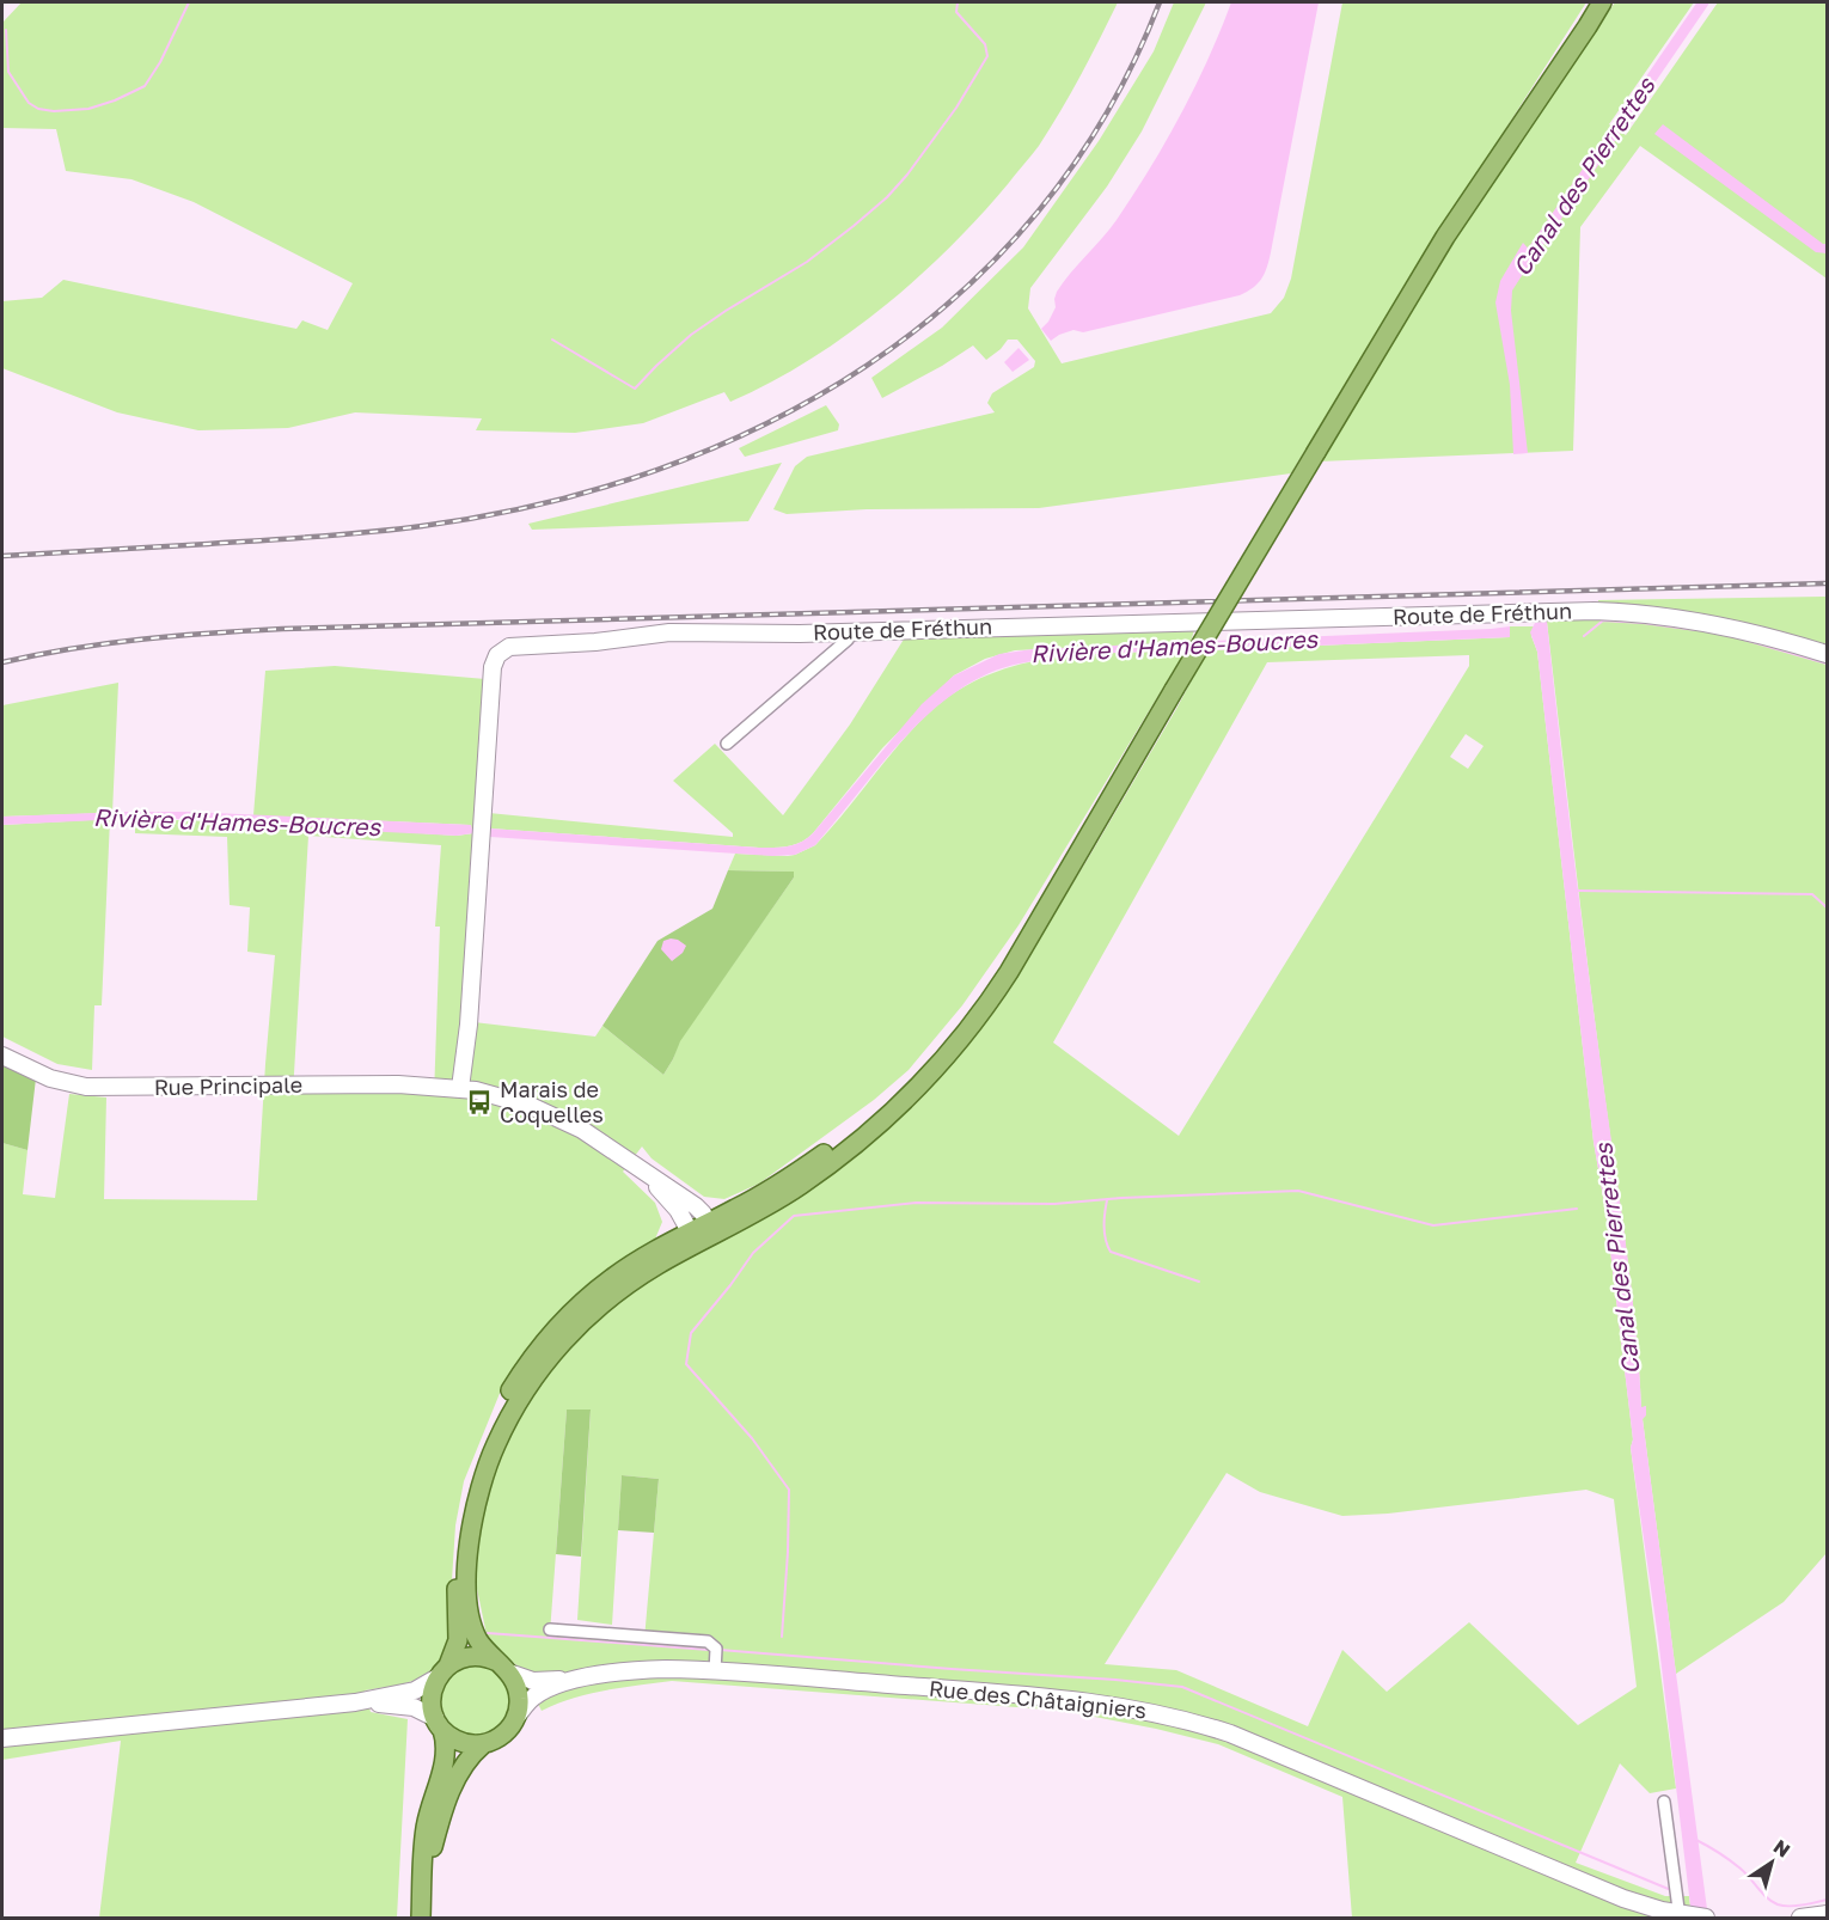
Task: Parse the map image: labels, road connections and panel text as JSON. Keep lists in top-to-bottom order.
{
  "streets": {
    "street": ["Route de Fréthun", "Rue Principale", "Rue des Châtaigniers"]
  },
  "crossings": [
    ["Route de Fréthun", "Rue Principale"]
  ],
  "water": ["Canal des Pierrettes", "Rivière d'Hames-Boucres"],
  "places": {
    "bus stop": ["Marais de Coquelles"]
  },
  "north": "top right"
}
